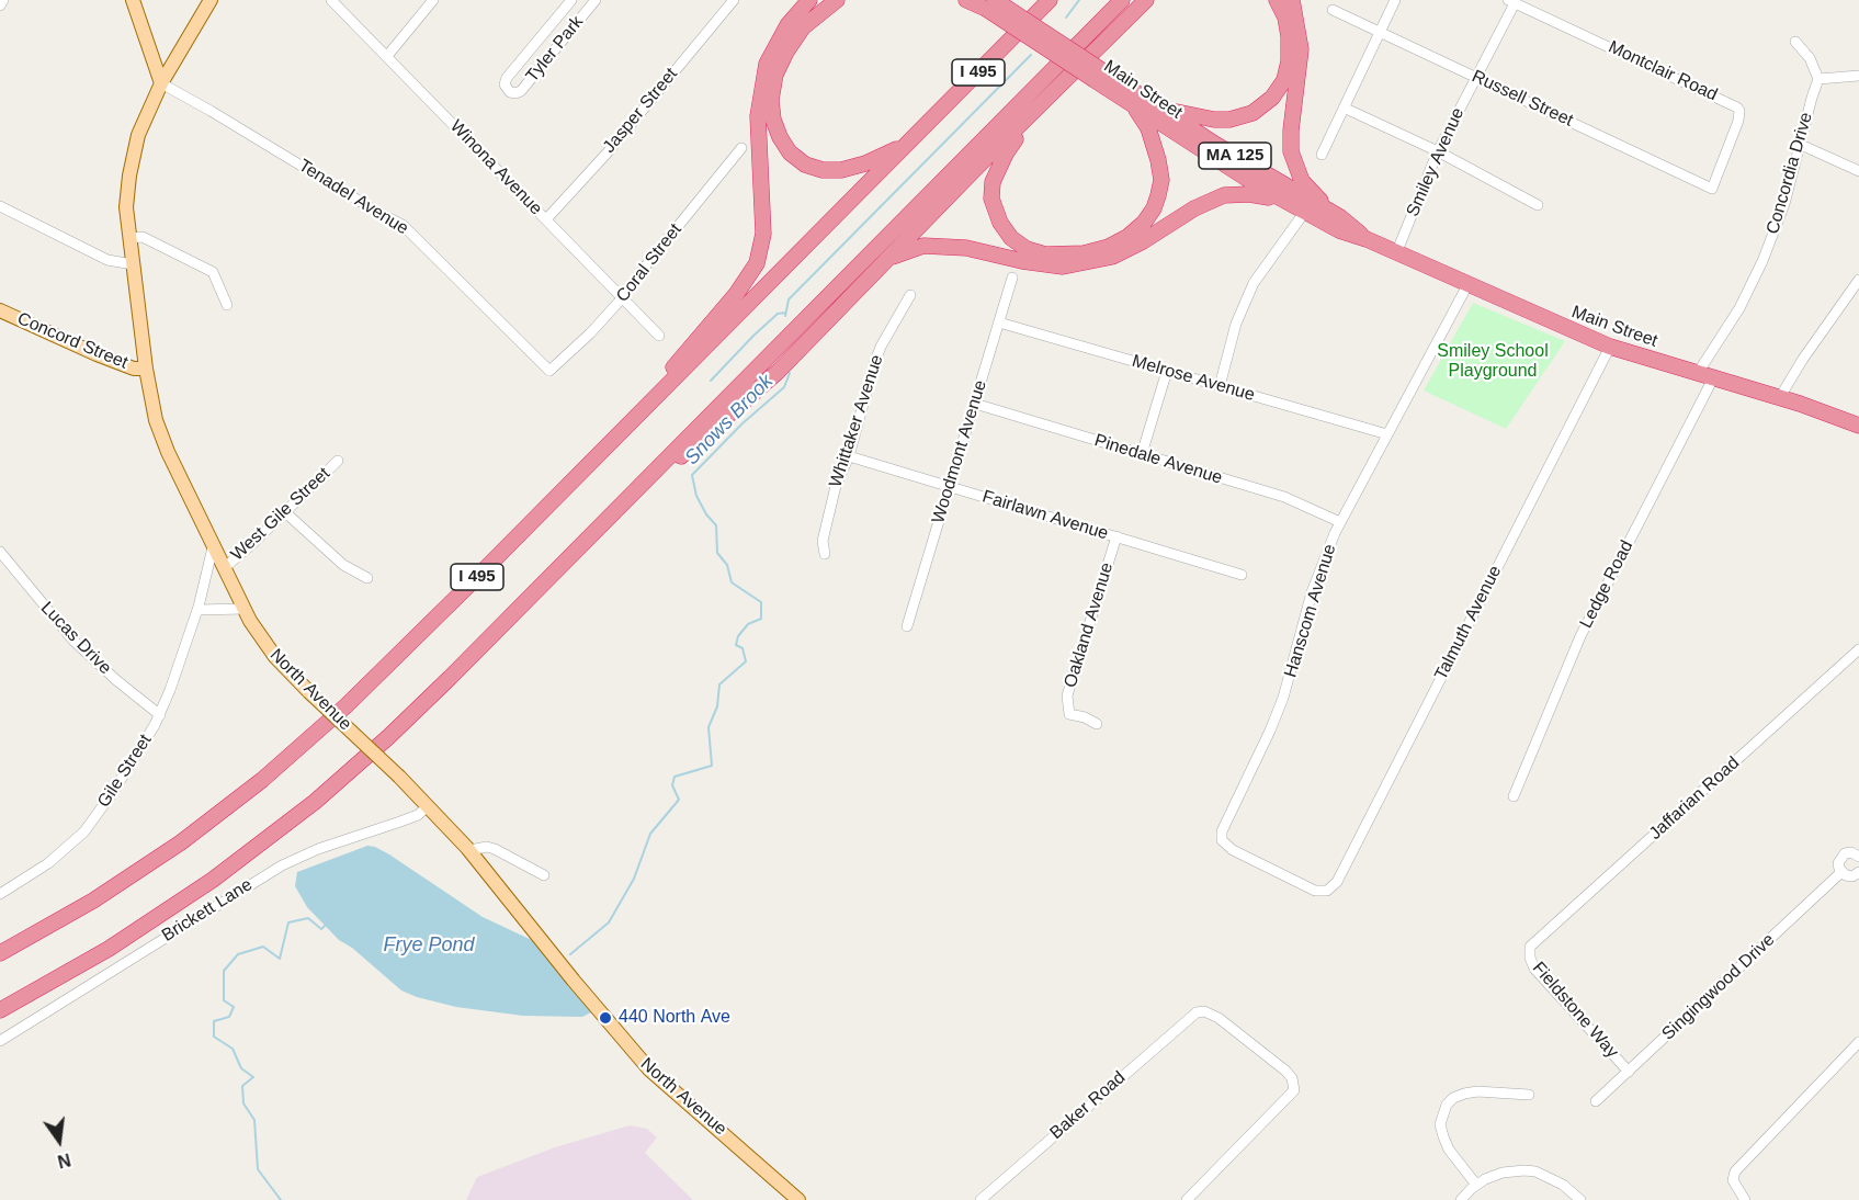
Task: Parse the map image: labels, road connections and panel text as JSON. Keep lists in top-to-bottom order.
{
  "streets": {
    "highway": ["I 495", "Main Street", "MA 125"],
    "main road": ["Concord Street", "North Avenue"],
    "street": [
      "Tyler Park",
      "Montclair Road",
      "Russell Street",
      "Jasper Street",
      "Smiley Avenue",
      "Winona Avenue",
      "Concordia Drive",
      "Tenadel Avenue",
      "Coral Street",
      "Melrose Avenue",
      "Whittaker Avenue",
      "Woodmont Avenue",
      "Pinedale Avenue",
      "West Gile Street",
      "Fairlawn Avenue",
      "Ledge Road",
      "Hanscom Avenue",
      "Talmuth Avenue",
      "Oakland Avenue",
      "Lucas Drive",
      "Gile Street",
      "Jaffarian Road",
      "Brickett Lane",
      "Singingwood Drive",
      "Fieldstone Way",
      "Baker Road"
    ]
  },
  "crossings": [
    ["Montclair Road", "Russell Street"],
    ["Montclair Road", "Smiley Avenue"],
    ["Main Street", "Smiley Avenue"],
    ["Main Street", "Concordia Drive"],
    ["Main Street", "Ledge Road"],
    ["Main Street", "Hanscom Avenue"],
    ["Main Street", "Talmuth Avenue"],
    ["Russell Street", "Smiley Avenue"],
    ["Jasper Street", "Winona Avenue"],
    ["Winona Avenue", "Coral Street"],
    ["Tenadel Avenue", "Coral Street"],
    ["Tenadel Avenue", "North Avenue"],
    ["Concord Street", "North Avenue"],
    ["Melrose Avenue", "Woodmont Avenue"],
    ["Melrose Avenue", "Hanscom Avenue"],
    ["Whittaker Avenue", "Fairlawn Avenue"],
    ["Woodmont Avenue", "Pinedale Avenue"],
    ["Woodmont Avenue", "Fairlawn Avenue"],
    ["Pinedale Avenue", "Hanscom Avenue"],
    ["West Gile Street", "North Avenue"],
    ["Fairlawn Avenue", "Oakland Avenue"],
    ["Hanscom Avenue", "Talmuth Avenue"],
    ["Lucas Drive", "Gile Street"],
    ["North Avenue", "Gile Street"],
    ["North Avenue", "Brickett Lane"],
    ["Jaffarian Road", "Fieldstone Way"],
    ["Singingwood Drive", "Fieldstone Way"]
  ],
  "water": ["Snows Brook", "Frye Pond"],
  "parks": ["Smiley School Playground"],
  "places": ["440 North Ave"],
  "north": "bottom"
}
